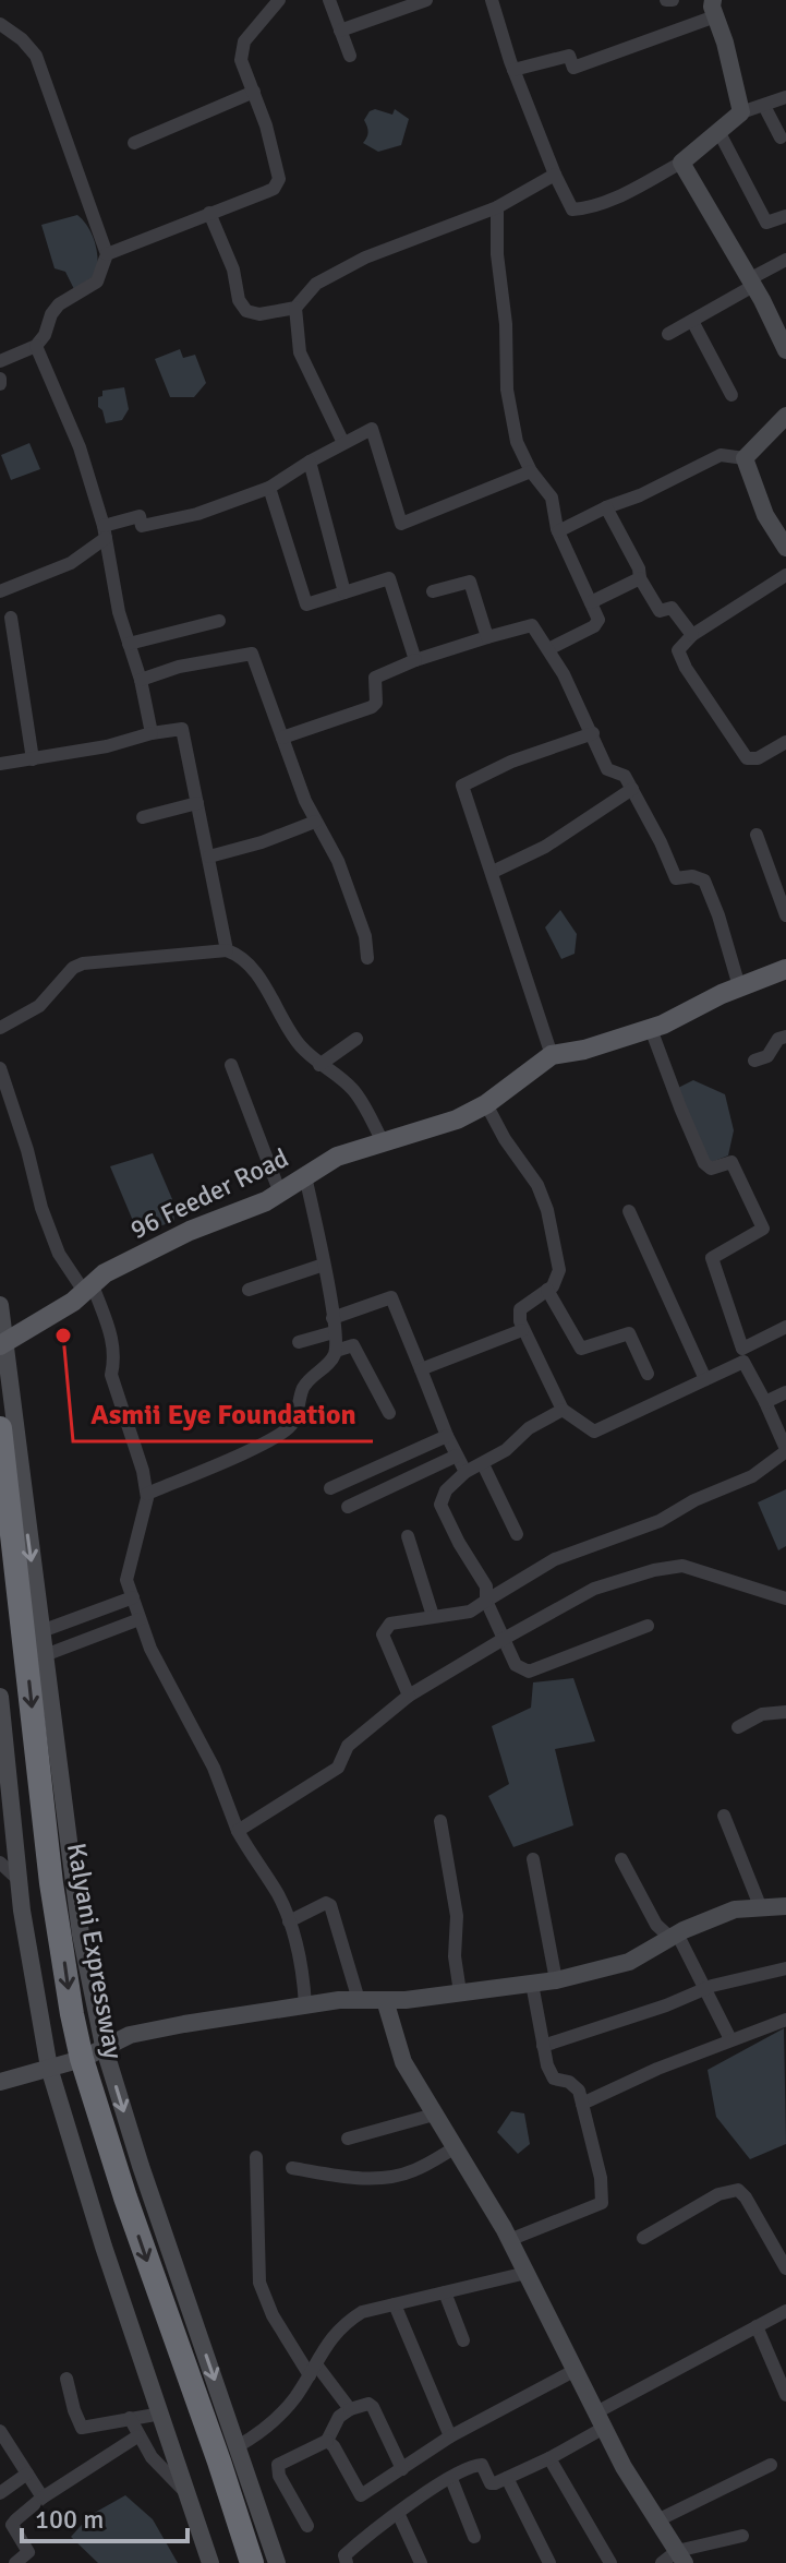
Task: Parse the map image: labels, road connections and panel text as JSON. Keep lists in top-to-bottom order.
{
  "streets": {
    "highway": ["Kalyani Expressway"],
    "main road": ["96 Feeder Road"]
  },
  "one_way": ["Kalyani Expressway"],
  "places": ["Asmii Eye Foundation"],
  "scale_bar": "100 m"
}
